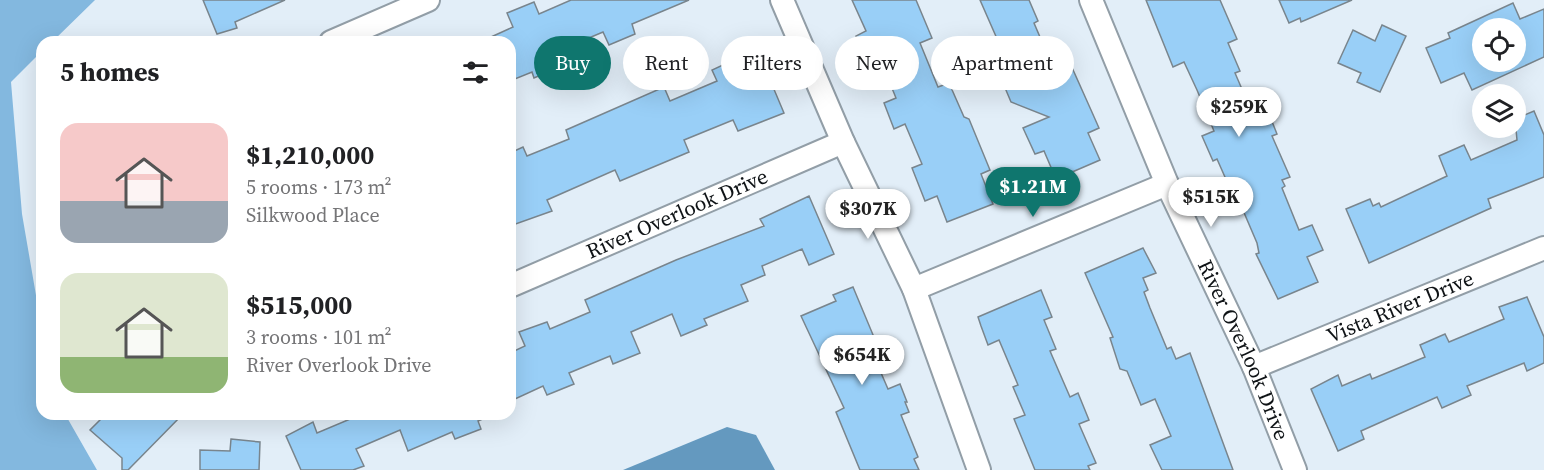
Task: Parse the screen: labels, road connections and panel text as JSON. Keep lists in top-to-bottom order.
{
  "streets": {
    "street": ["River Overlook Drive", "Vista River Drive"]
  },
  "crossings": [
    ["River Overlook Drive", "Vista River Drive"]
  ],
  "page": {
    "chip": [
      "Buy",
      "Rent",
      "Filters",
      "New",
      "Apartment"
    ],
    "heading": "5 homes",
    "price": [
      "$259K",
      "$1.21M",
      "$515K",
      "$307K",
      "$654K"
    ],
    "list": [
      {
        "name": "$1,210,000",
        "note": "5 rooms · 173 m² · Silkwood Place"
      },
      {
        "name": "$515,000",
        "note": "3 rooms · 101 m² · River Overlook Drive"
      }
    ]
  }
}
